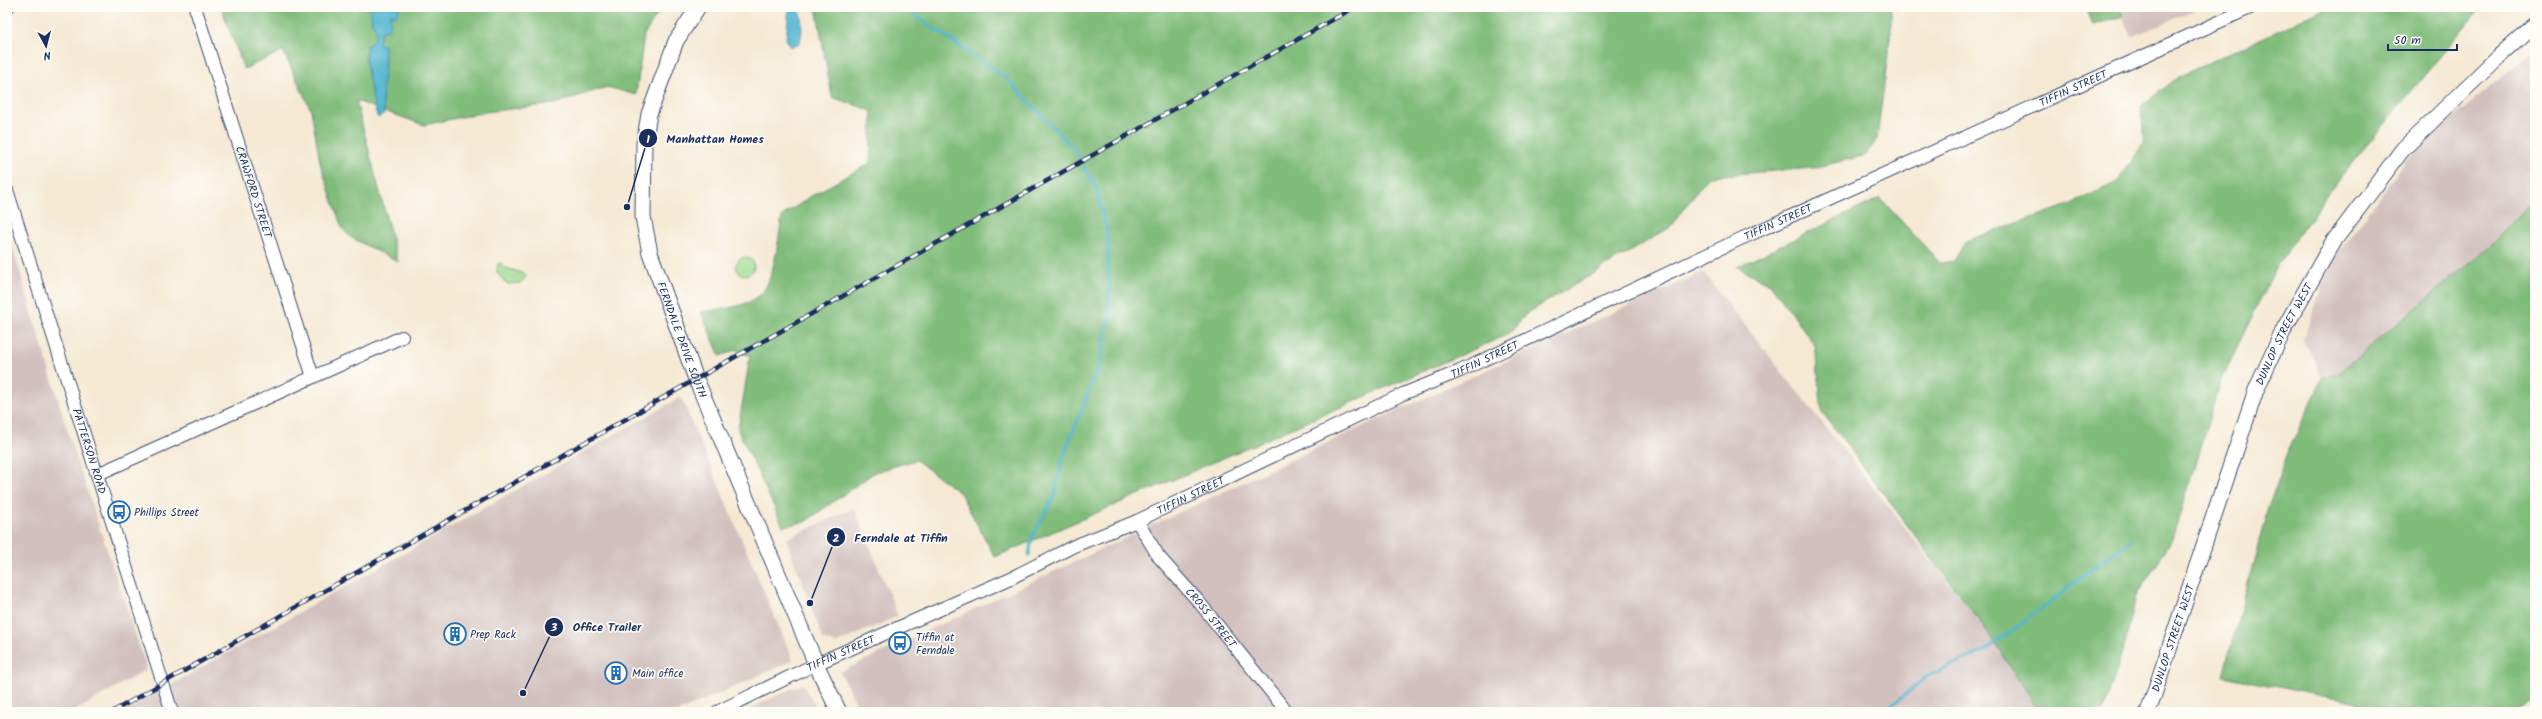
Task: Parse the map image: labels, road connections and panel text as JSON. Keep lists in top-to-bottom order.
{
  "streets": {
    "main road": ["DUNLOP STREET WEST", "FERNDALE DRIVE SOUTH"],
    "street": [
      "TIFFIN STREET",
      "CRAWFORD STREET",
      "PATTERSON ROAD",
      "CROSS STREET"
    ]
  },
  "crossings": [
    ["TIFFIN STREET", "FERNDALE DRIVE SOUTH"],
    ["TIFFIN STREET", "CROSS STREET"]
  ],
  "places": {
    "other": ["Manhattan Homes", "Ferndale at Tiffin", "Office Trailer"],
    "bus stop": ["Phillips Street", "Tiffin at Ferndale"],
    "building": ["Prep Rack", "Main office"]
  },
  "scale_bar": "50 m",
  "north": "bottom"
}
